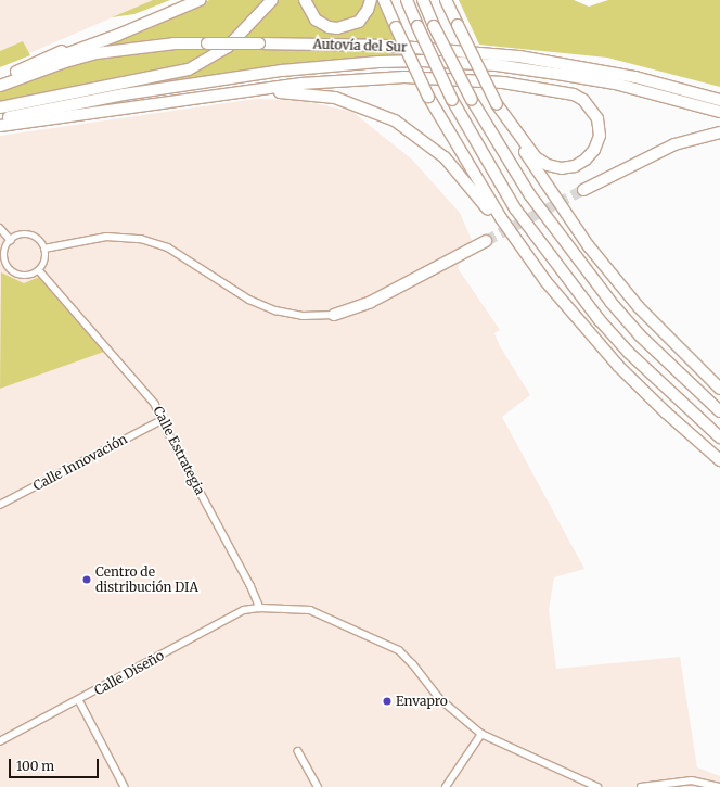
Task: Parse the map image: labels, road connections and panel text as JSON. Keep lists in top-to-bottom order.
{
  "streets": {
    "highway": ["Autovía del Sur"],
    "street": ["Calle Estrategia", "Calle Innovación", "Calle Diseño"]
  },
  "crossings": [
    ["Calle Estrategia", "Calle Innovación"],
    ["Calle Estrategia", "Calle Diseño"]
  ],
  "places": ["Centro de distribución DIA", "Envapro"],
  "scale_bar": "100 m"
}
